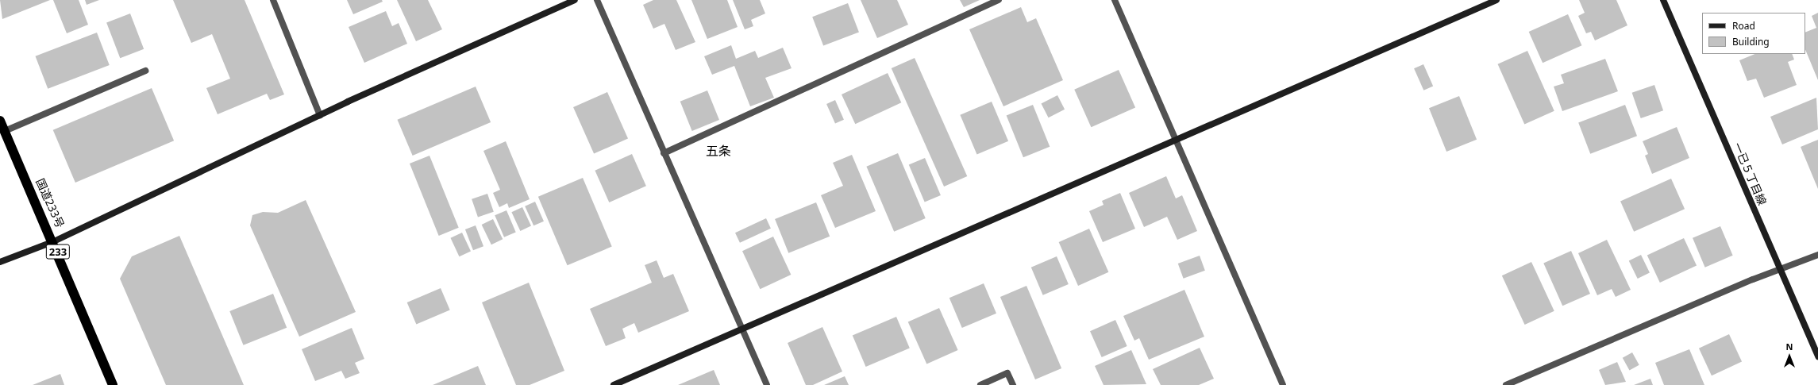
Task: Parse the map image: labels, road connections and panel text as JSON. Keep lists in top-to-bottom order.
{
  "streets": {
    "highway": ["国道233号", "233"],
    "street": ["一已５丁目線"]
  },
  "districts": ["五条"],
  "legend": ["Road", "Building"],
  "north": "top"
}
